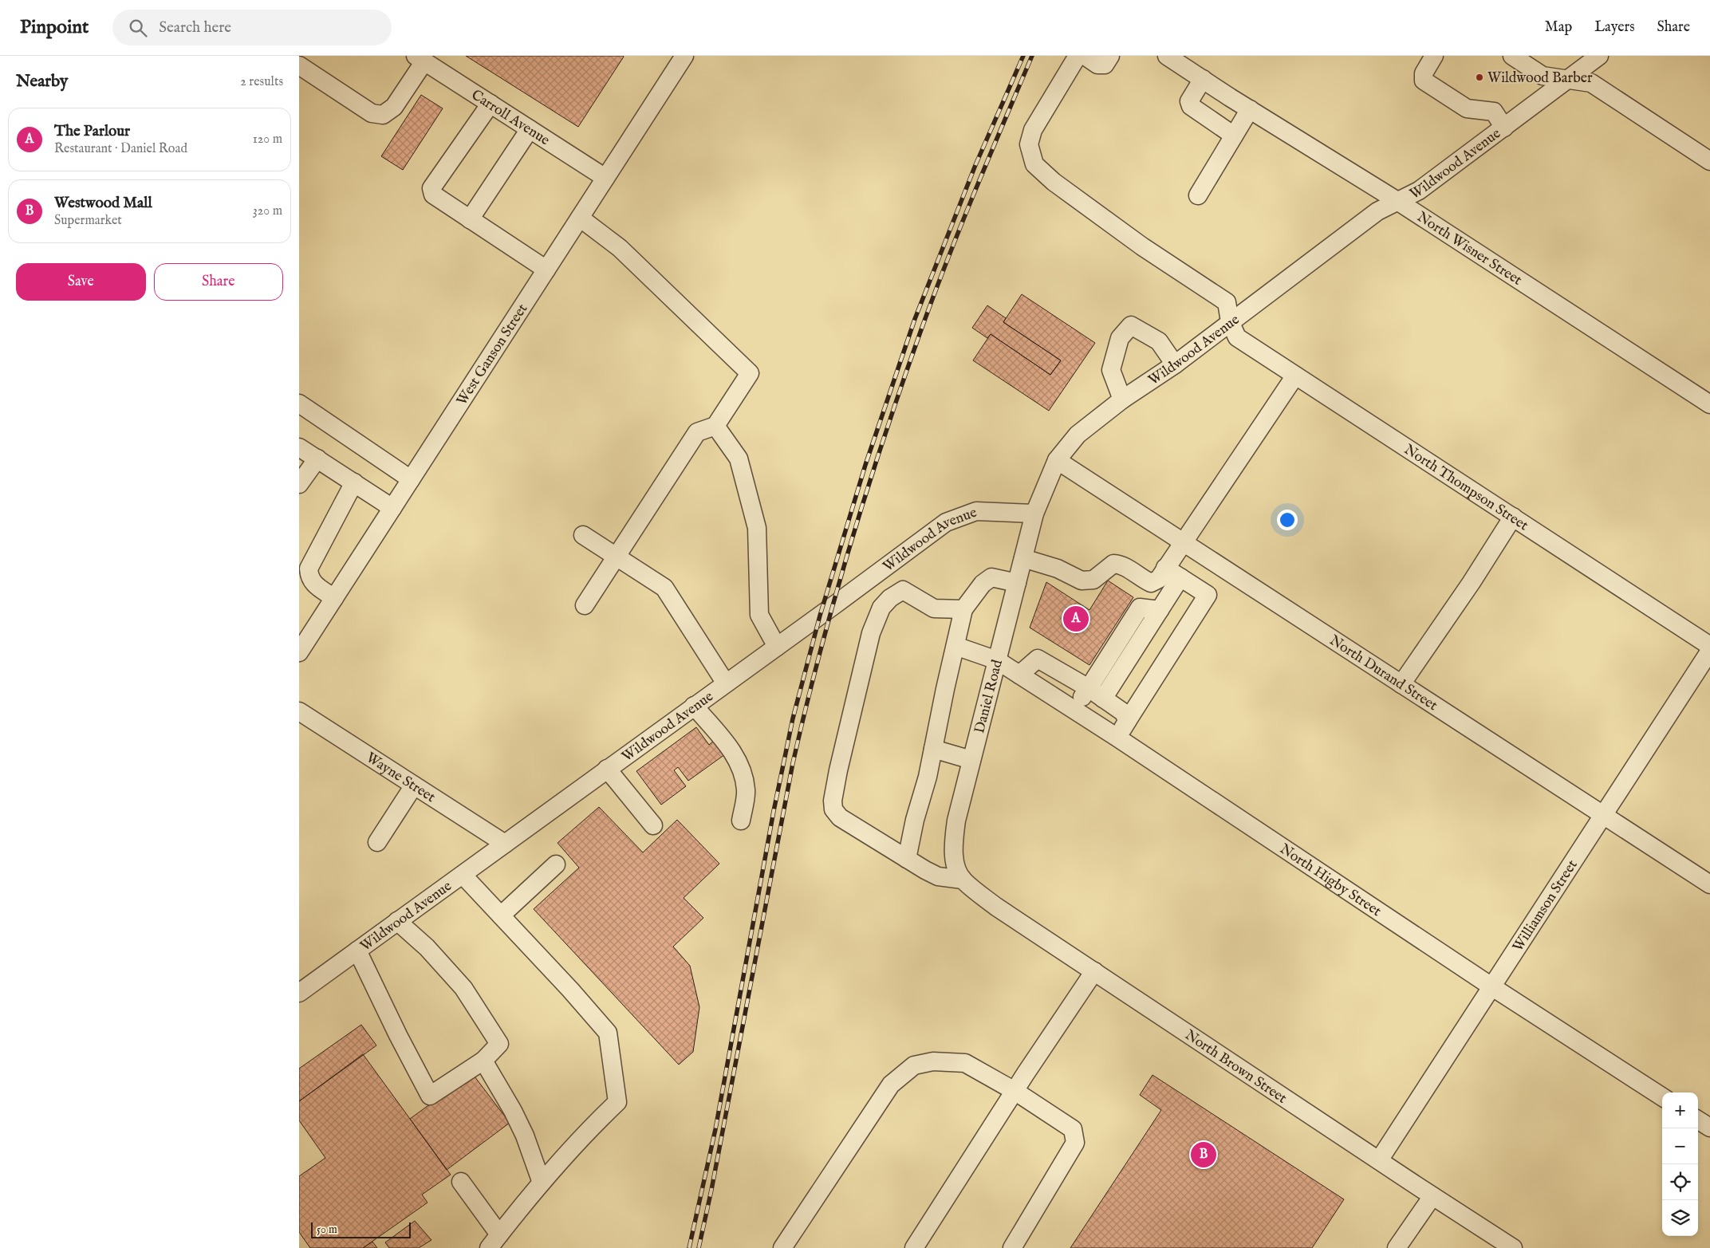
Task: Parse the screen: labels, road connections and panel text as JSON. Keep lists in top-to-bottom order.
{
  "streets": {
    "street": [
      "Carroll Avenue",
      "Wildwood Avenue",
      "North Wisner Street",
      "West Ganson Street",
      "North Thompson Street",
      "North Durand Street",
      "Daniel Road",
      "Wayne Street",
      "North Higby Street",
      "Williamson Street",
      "North Brown Street"
    ]
  },
  "crossings": [
    ["Carroll Avenue", "West Ganson Street"],
    ["Wildwood Avenue", "North Wisner Street"],
    ["Wildwood Avenue", "North Thompson Street"],
    ["Wildwood Avenue", "North Durand Street"],
    ["Wildwood Avenue", "Daniel Road"],
    ["Wildwood Avenue", "Wayne Street"],
    ["North Durand Street", "Williamson Street"],
    ["Daniel Road", "North Higby Street"],
    ["Daniel Road", "North Brown Street"],
    ["North Higby Street", "Williamson Street"],
    ["Williamson Street", "North Brown Street"]
  ],
  "places": ["Wildwood Barber"],
  "scale_bar": "50 m",
  "page": {
    "header": "Pinpoint",
    "search": "Search here",
    "nav": ["Map", "Layers", "Share"],
    "heading": ["Nearby", "2 results"],
    "list": [
      {
        "mark": "A",
        "name": "The Parlour",
        "note": "Restaurant · Daniel Road",
        "value": "120 m"
      },
      {
        "mark": "B",
        "name": "Westwood Mall",
        "note": "Supermarket",
        "value": "320 m"
      }
    ],
    "buttons": ["Save", "Share"],
    "pins": ["A", "B"],
    "map_buttons": ["+", "−"],
    "scale": "50 m"
  }
}
